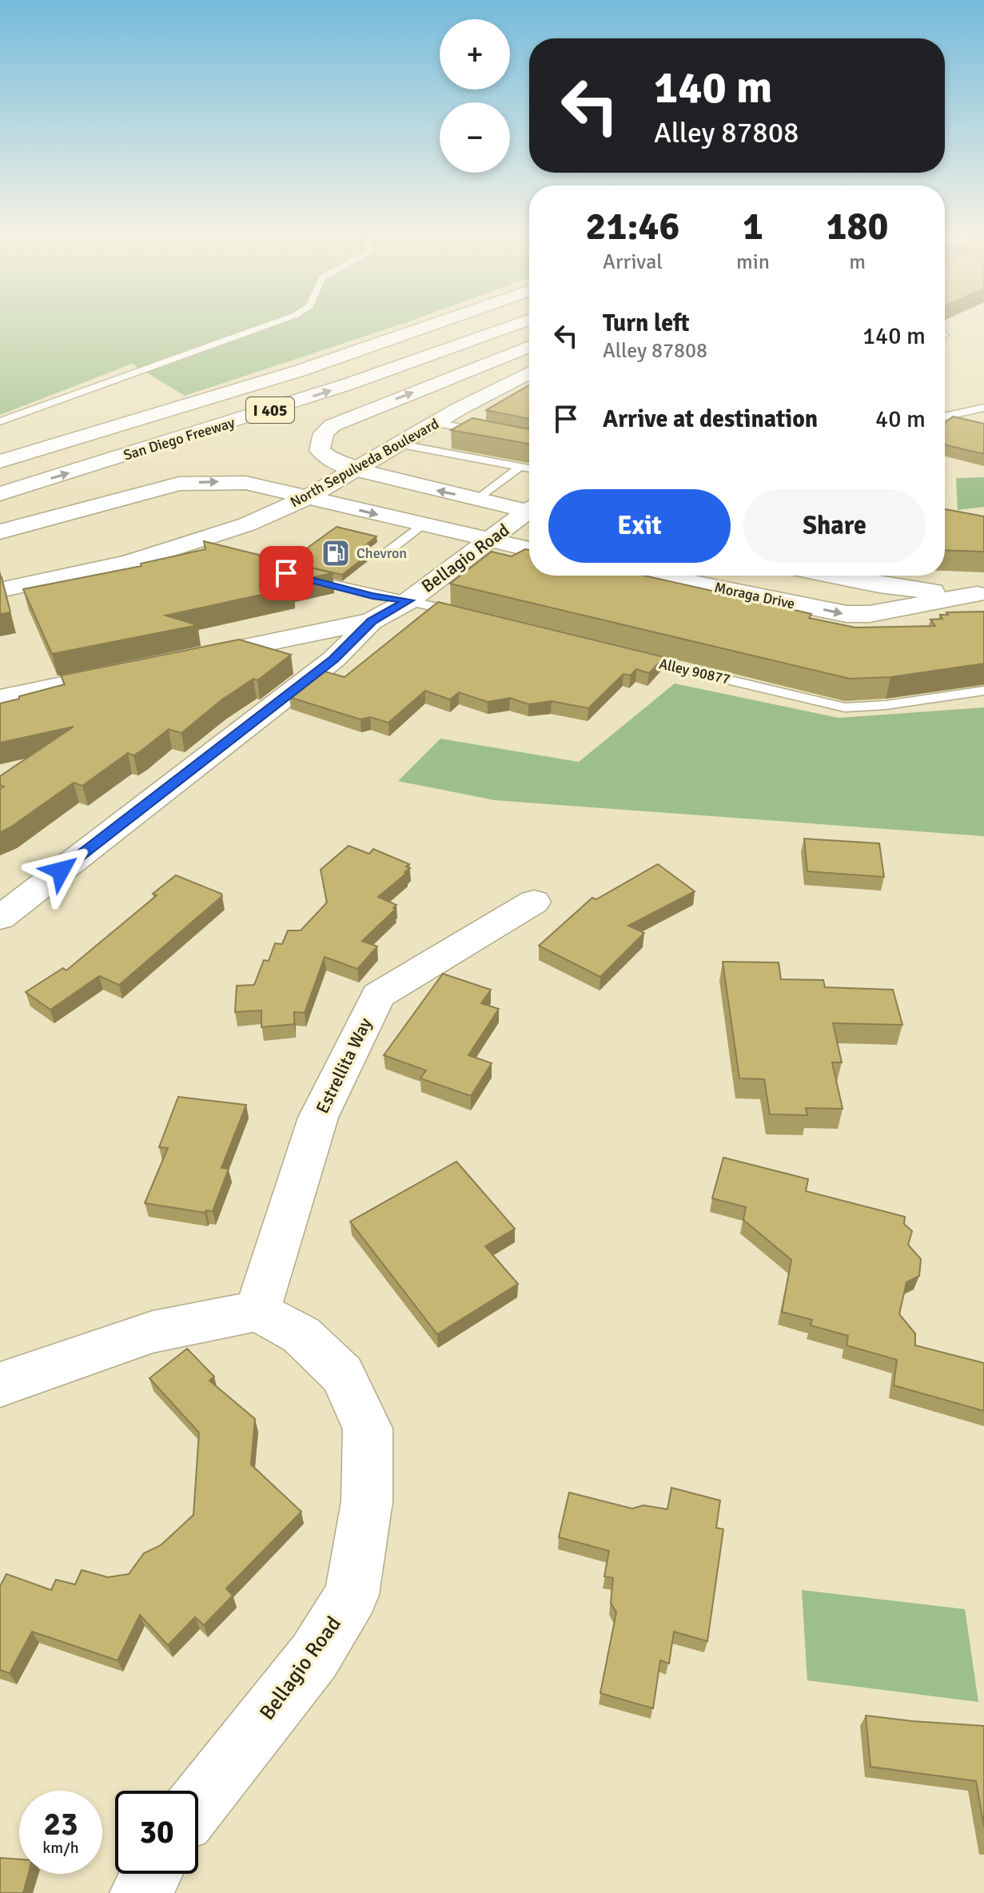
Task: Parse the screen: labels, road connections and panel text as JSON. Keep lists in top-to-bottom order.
{
  "streets": {
    "main road": [
      "I 405",
      "San Diego Freeway",
      "North Sepulveda Boulevard",
      "Bellagio Road",
      "Moraga Drive",
      "Estrellita Way"
    ],
    "lane": ["Alley 90877"]
  },
  "crossings": [
    ["Bellagio Road", "Estrellita Way"]
  ],
  "one_way": ["Moraga Drive"],
  "places": {
    "fuel station": ["Chevron"]
  },
  "page": {
    "map_buttons": ["+", "−"],
    "turn": ["140 m", "Alley 87808"],
    "eta": [
      "21:46",
      "Arrival",
      "1",
      "min",
      "180",
      "m"
    ],
    "list": [
      {
        "name": "Turn left",
        "note": "Alley 87808",
        "value": "140 m"
      },
      {
        "name": "Arrive at destination",
        "value": "40 m"
      }
    ],
    "buttons": ["Exit", "Share"],
    "speed": "23 km/h",
    "limit": "30"
  }
}
